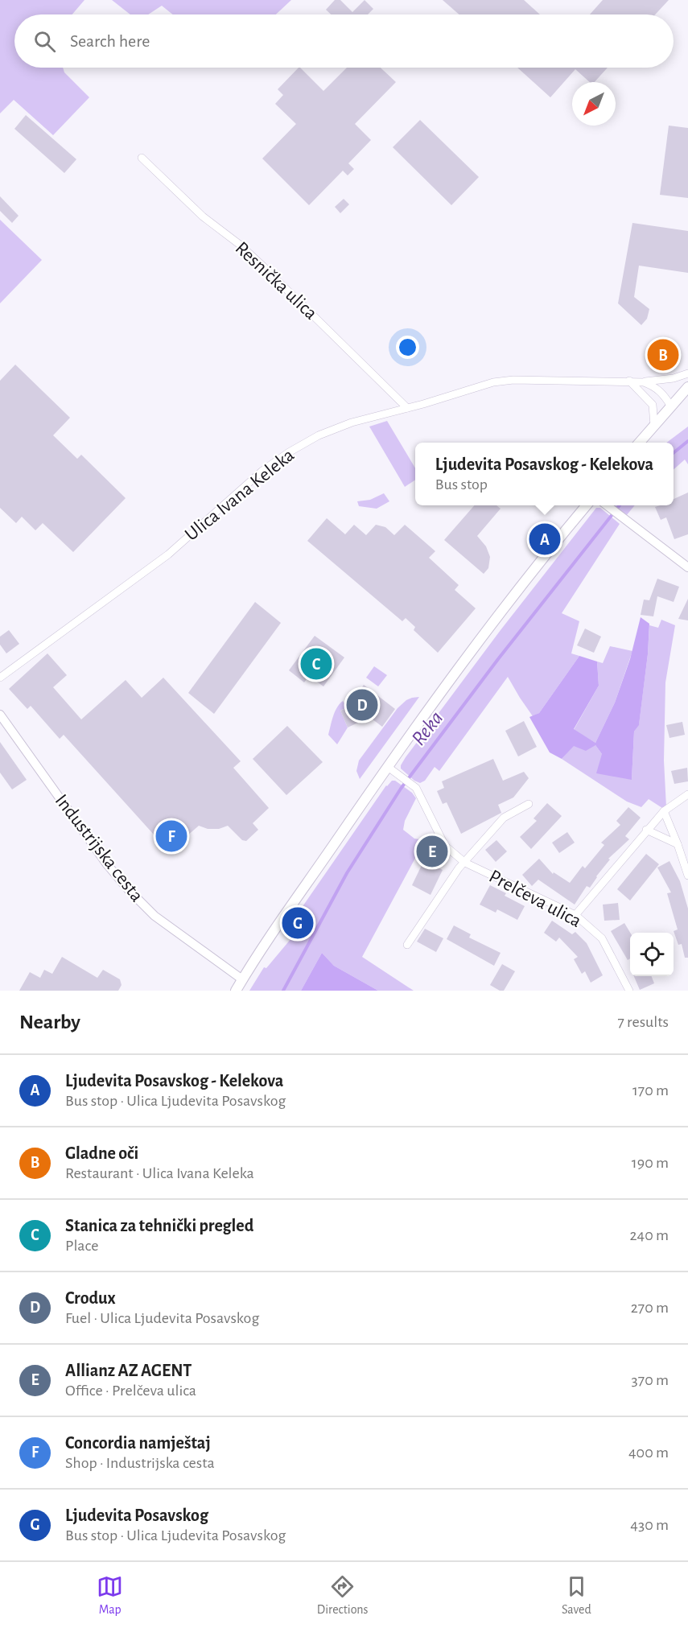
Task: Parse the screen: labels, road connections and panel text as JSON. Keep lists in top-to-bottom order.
{
  "streets": {
    "street": [
      "Resnička ulica",
      "Ulica Ivana Keleka",
      "Industrijska cesta",
      "Prelčeva ulica"
    ]
  },
  "crossings": [
    ["Resnička ulica", "Ulica Ivana Keleka"]
  ],
  "water": ["Reka"],
  "north": "bottom left",
  "page": {
    "search": "Search here",
    "pins": [
      "B",
      "A",
      "C",
      "D",
      "F",
      "E",
      "G"
    ],
    "popup": ["Ljudevita Posavskog - Kelekova", "Bus stop"],
    "heading": ["Nearby", "7 results"],
    "list": [
      {
        "mark": "A",
        "name": "Ljudevita Posavskog - Kelekova",
        "note": "Bus stop · Ulica Ljudevita Posavskog",
        "value": "170 m"
      },
      {
        "mark": "B",
        "name": "Gladne oči",
        "note": "Restaurant · Ulica Ivana Keleka",
        "value": "190 m"
      },
      {
        "mark": "C",
        "name": "Stanica za tehnički pregled",
        "note": "Place",
        "value": "240 m"
      },
      {
        "mark": "D",
        "name": "Crodux",
        "note": "Fuel · Ulica Ljudevita Posavskog",
        "value": "270 m"
      },
      {
        "mark": "E",
        "name": "Allianz AZ AGENT",
        "note": "Office · Prelčeva ulica",
        "value": "370 m"
      },
      {
        "mark": "F",
        "name": "Concordia namještaj",
        "note": "Shop · Industrijska cesta",
        "value": "400 m"
      },
      {
        "mark": "G",
        "name": "Ljudevita Posavskog",
        "note": "Bus stop · Ulica Ljudevita Posavskog",
        "value": "430 m"
      }
    ],
    "nav": ["Map", "Directions", "Saved"]
  }
}
